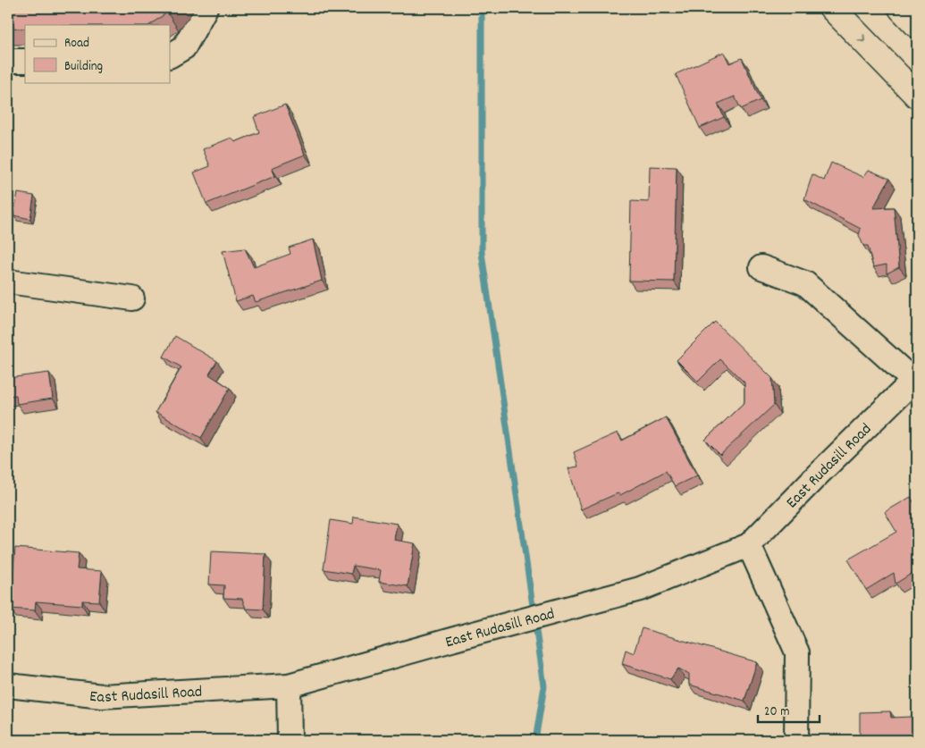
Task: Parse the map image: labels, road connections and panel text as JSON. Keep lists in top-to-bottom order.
{
  "streets": {
    "street": ["East Rudasill Road"]
  },
  "legend": ["Road", "Building"],
  "scale_bar": "20 m"
}
